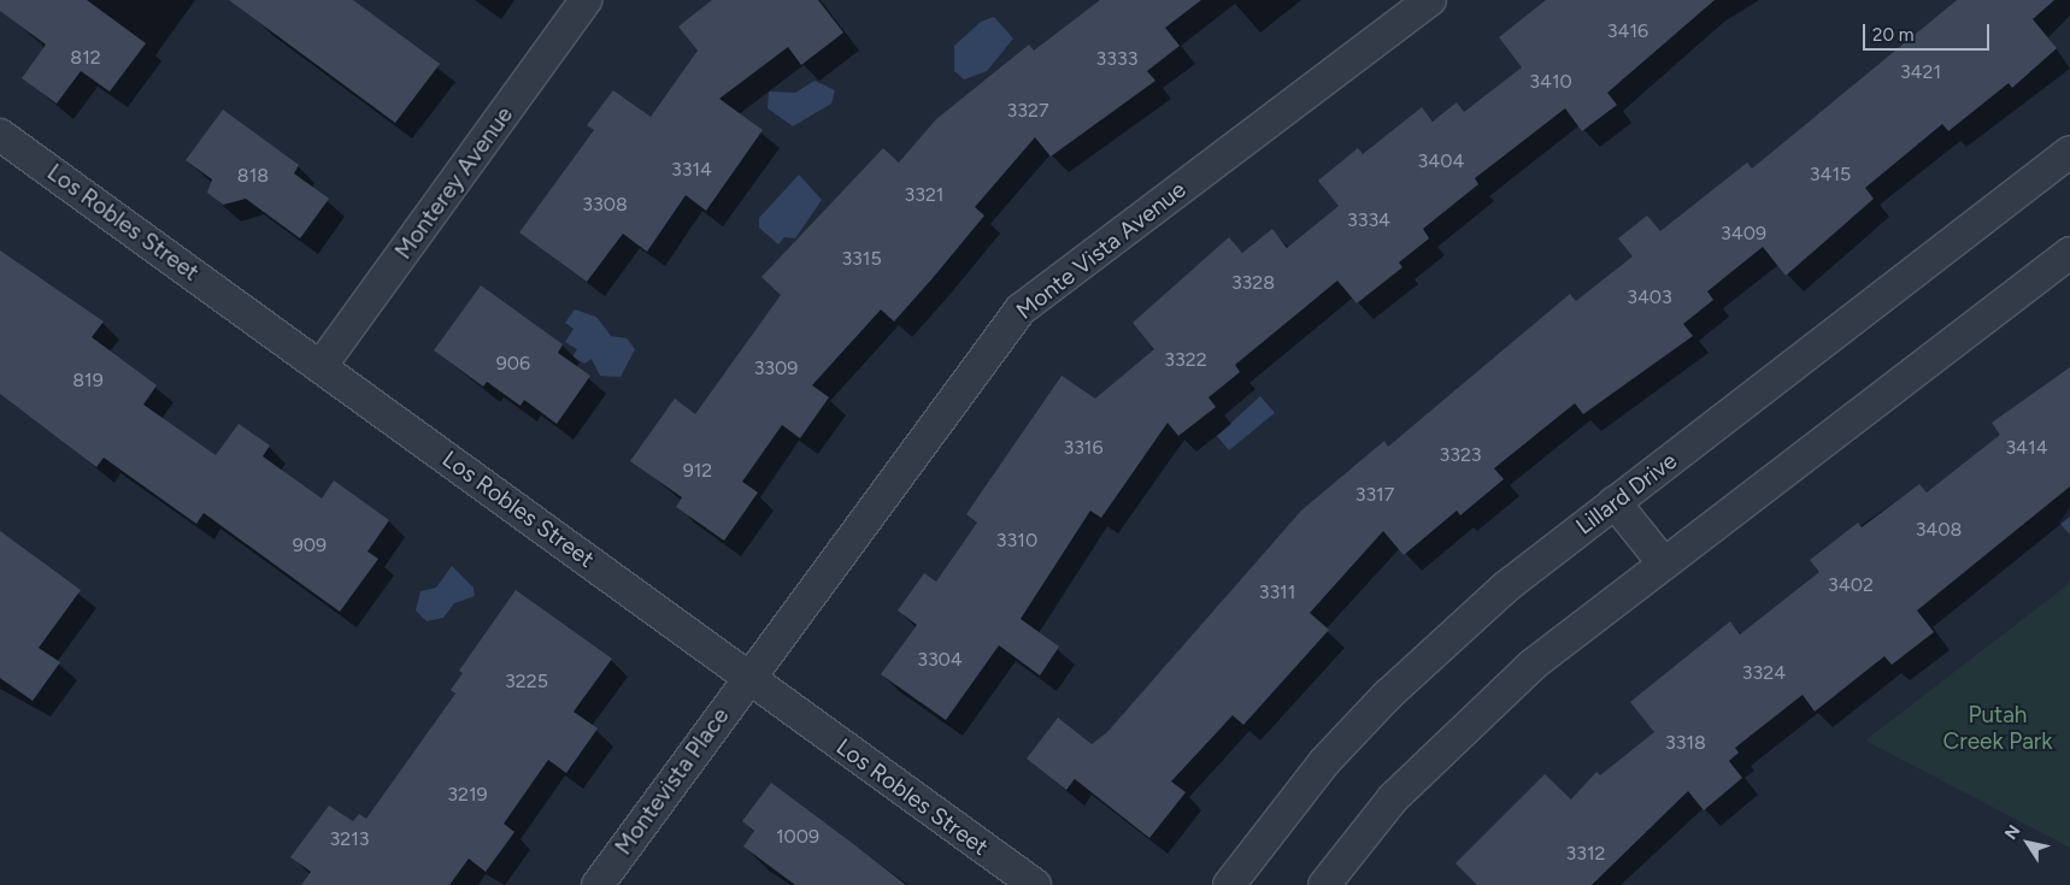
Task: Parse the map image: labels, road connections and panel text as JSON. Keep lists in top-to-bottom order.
{
  "streets": {
    "street": [
      "Monterey Avenue",
      "Los Robles Street",
      "Monte Vista Avenue",
      "Lillard Drive",
      "Montevista Place"
    ]
  },
  "crossings": [
    ["Monterey Avenue", "Los Robles Street"],
    ["Los Robles Street", "Monte Vista Avenue"],
    ["Los Robles Street", "Montevista Place"],
    ["Monte Vista Avenue", "Montevista Place"]
  ],
  "parks": ["Putah Creek Park"],
  "house_numbers": [
    "3416",
    "812",
    "3333",
    "3421",
    "3410",
    "3327",
    "3404",
    "3314",
    "3415",
    "818",
    "3321",
    "3308",
    "3334",
    "3409",
    "3315",
    "3328",
    "3403",
    "3322",
    "906",
    "3309",
    "819",
    "3316",
    "3414",
    "3323",
    "912",
    "3317",
    "3408",
    "3310",
    "909",
    "3402",
    "3311",
    "3304",
    "3324",
    "3225",
    "3318",
    "3219",
    "1009",
    "3213",
    "3312"
  ],
  "scale_bar": "20 m",
  "north": "top left"
}
